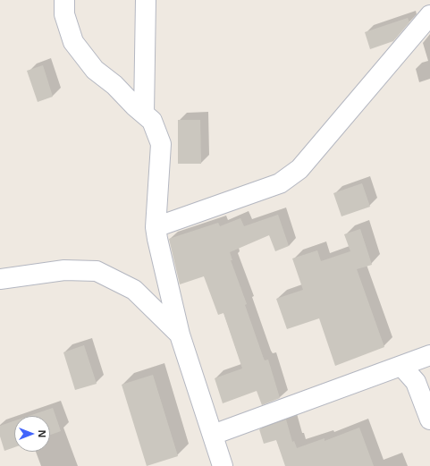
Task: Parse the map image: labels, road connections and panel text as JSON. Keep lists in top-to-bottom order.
{
  "north": "right"
}
